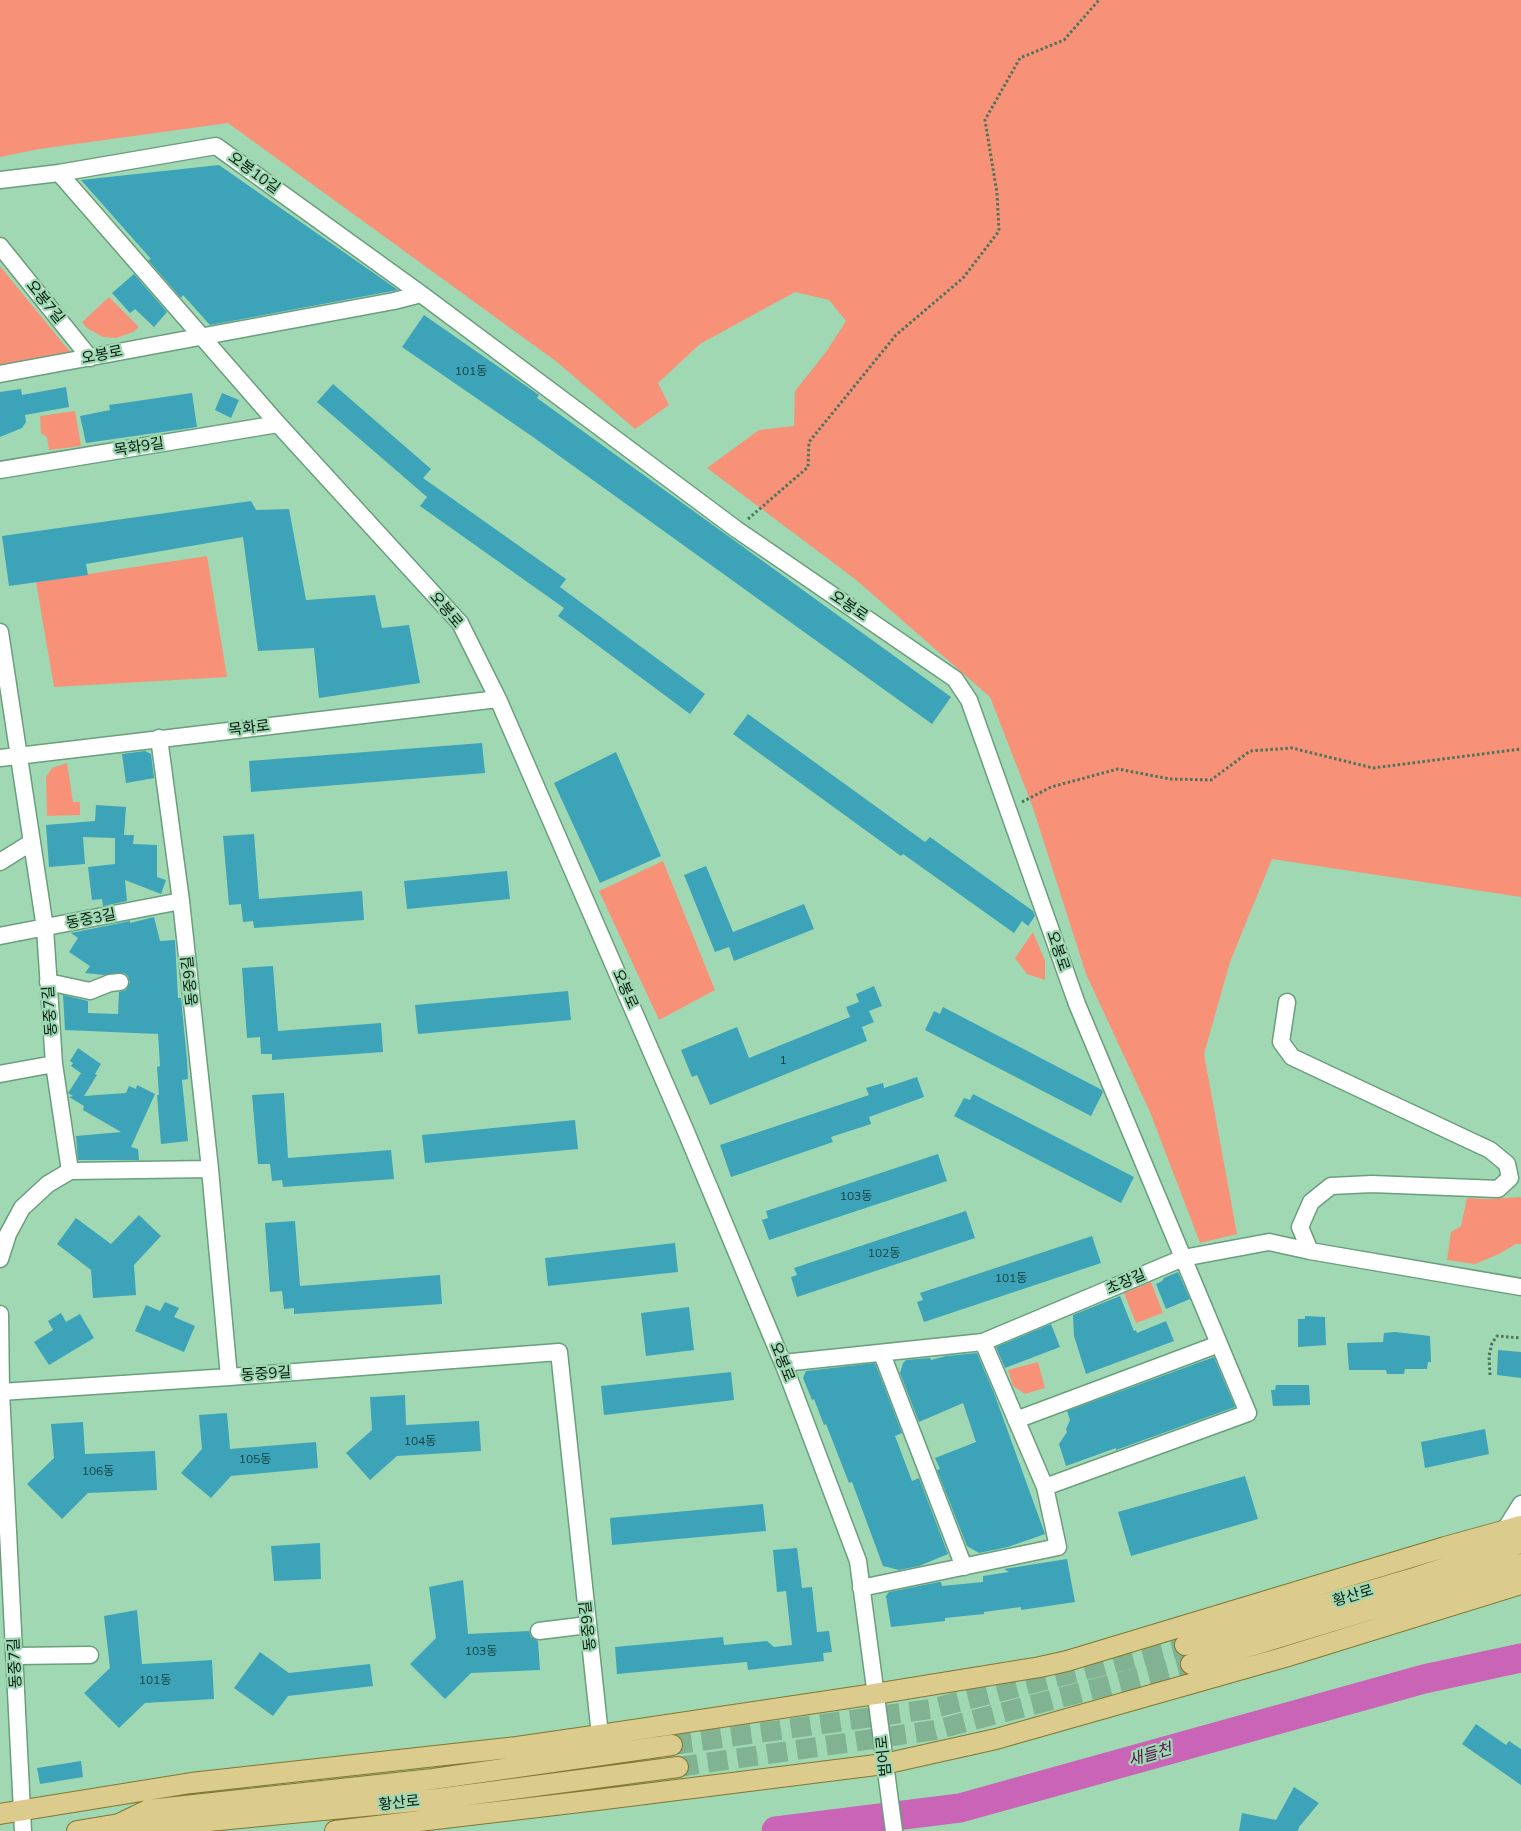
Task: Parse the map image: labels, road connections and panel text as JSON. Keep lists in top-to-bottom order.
{
  "streets": {
    "main road": ["황산로"],
    "street": [
      "오봉10길",
      "오봉7길",
      "오봉로",
      "목화9길",
      "목화로",
      "동중3길",
      "동중9길",
      "동중7길",
      "초장길",
      "범어로"
    ]
  },
  "crossings": [
    ["오봉10길", "오봉로"],
    ["오봉7길", "오봉로"],
    ["오봉로", "목화9길"],
    ["오봉로", "목화로"],
    ["오봉로", "초장길"],
    ["오봉로", "범어로"],
    ["목화로", "동중9길"],
    ["목화로", "동중7길"],
    ["동중3길", "동중9길"],
    ["동중3길", "동중7길"]
  ],
  "water": ["새들천"],
  "house_numbers": [
    "101동",
    "1",
    "103동",
    "102동",
    "101동",
    "104동",
    "105동",
    "106동",
    "103동",
    "101동"
  ]
}
